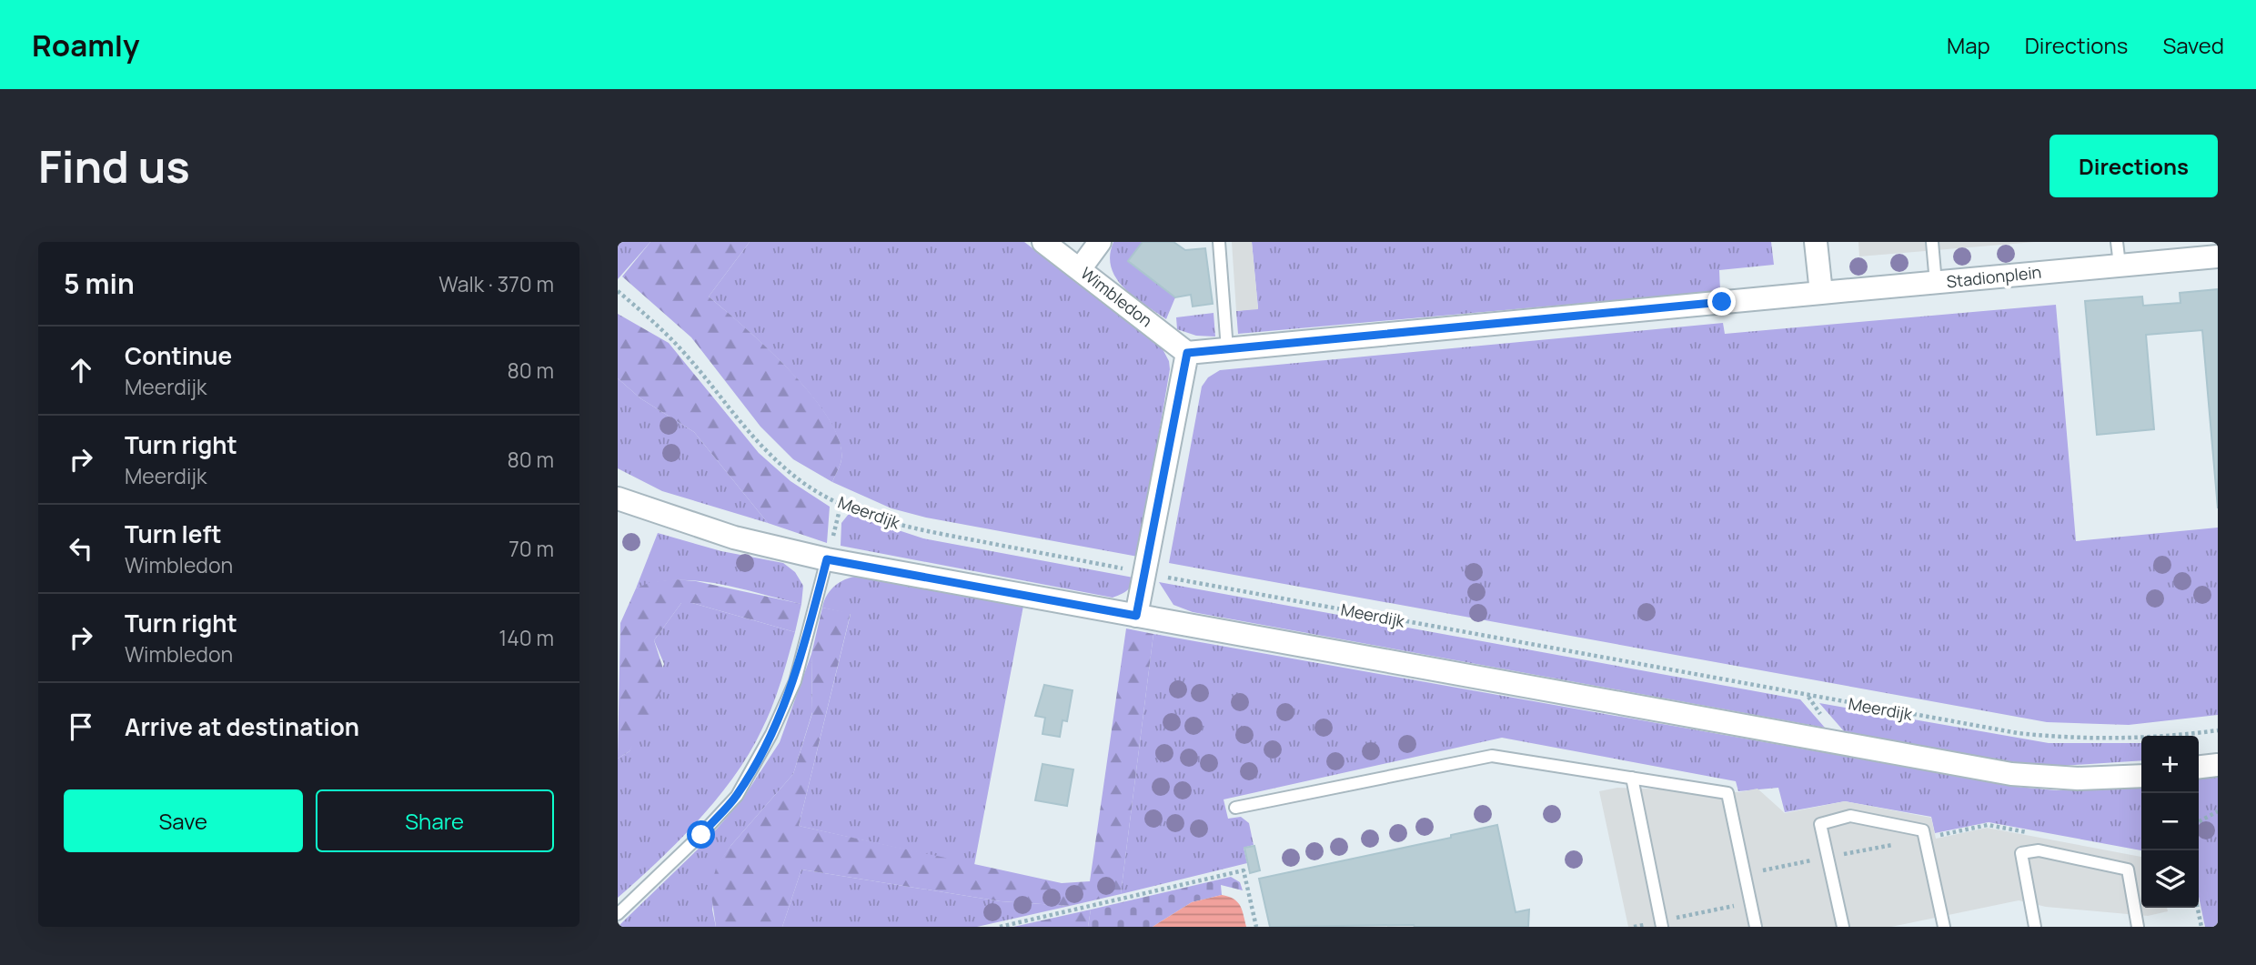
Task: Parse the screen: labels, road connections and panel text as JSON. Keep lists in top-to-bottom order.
{
  "streets": {
    "street": ["Stadionplein", "Wimbledon"],
    "path": ["Meerdijk"]
  },
  "page": {
    "header": "Roamly",
    "nav": ["Map", "Directions", "Saved"],
    "buttons": [
      "Directions",
      ["Save", "Share"]
    ],
    "title": "Find us",
    "heading": ["5 min", "Walk · 370 m"],
    "list": [
      ["Continue", "Meerdijk", "80 m"],
      ["Turn right", "Meerdijk", "80 m"],
      ["Turn left", "Wimbledon", "70 m"],
      ["Turn right", "Wimbledon", "140 m"],
      "Arrive at destination"
    ],
    "map_buttons": ["+", "−"]
  }
}
